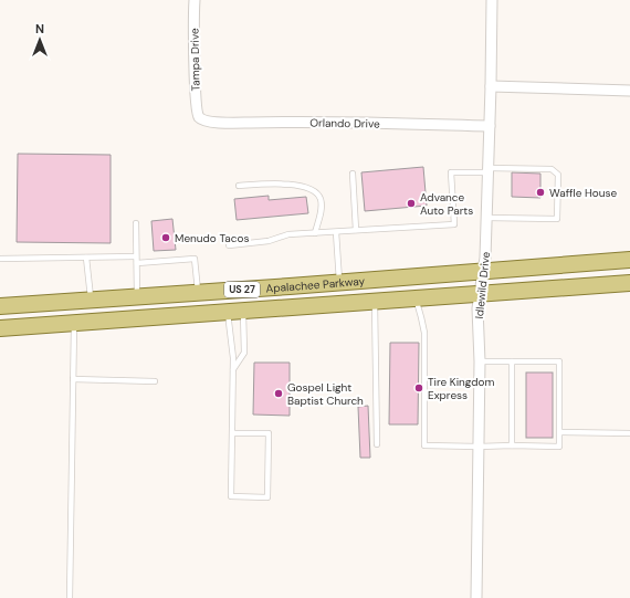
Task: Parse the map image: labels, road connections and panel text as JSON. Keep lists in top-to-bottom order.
{
  "streets": {
    "main road": ["Apalachee Parkway", "US 27"],
    "street": ["Tampa Drive", "Orlando Drive", "Idlewild Drive"]
  },
  "crossings": [
    ["Tampa Drive", "Orlando Drive"],
    ["Orlando Drive", "Idlewild Drive"],
    ["Apalachee Parkway", "Idlewild Drive"]
  ],
  "places": [
    "Waffle House",
    "Advance Auto Parts",
    "Menudo Tacos",
    "Tire Kingdom Express",
    "Gospel Light Baptist Church"
  ],
  "north": "top"
}
